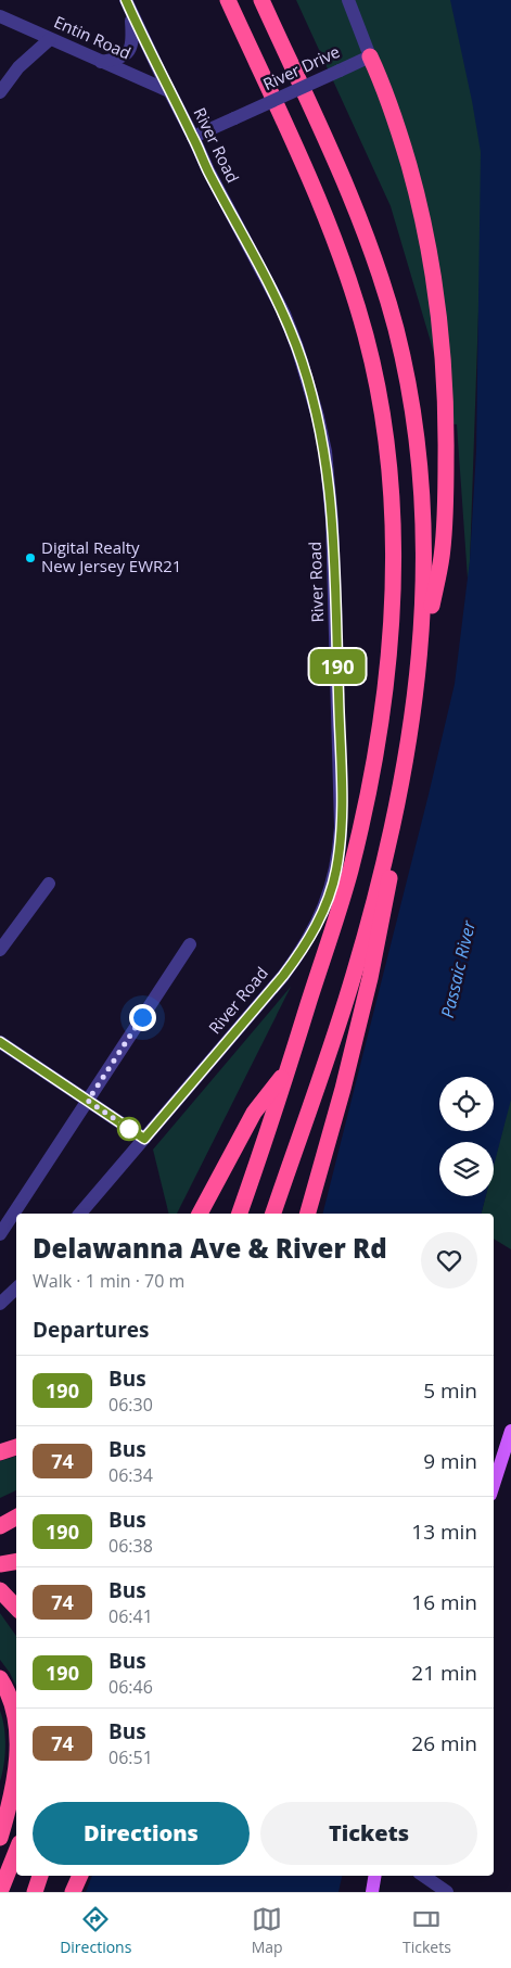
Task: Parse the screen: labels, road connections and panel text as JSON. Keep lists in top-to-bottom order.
{
  "streets": {
    "street": ["Entin Road", "River Drive", "River Road"]
  },
  "crossings": [
    ["Entin Road", "River Road"],
    ["River Drive", "River Road"]
  ],
  "water": ["Passaic River"],
  "places": ["Digital Realty New Jersey EWR21"],
  "lines": ["bus line 190"],
  "page": {
    "on_map": "190",
    "heading": [
      ["Delawanna Ave & River Rd", "Walk · 1 min · 70 m"],
      "Departures"
    ],
    "list": [
      {
        "mark": "190",
        "name": "Bus",
        "note": "06:30",
        "value": "5 min"
      },
      {
        "mark": "74",
        "name": "Bus",
        "note": "06:34",
        "value": "9 min"
      },
      {
        "mark": "190",
        "name": "Bus",
        "note": "06:38",
        "value": "13 min"
      },
      {
        "mark": "74",
        "name": "Bus",
        "note": "06:41",
        "value": "16 min"
      },
      {
        "mark": "190",
        "name": "Bus",
        "note": "06:46",
        "value": "21 min"
      },
      {
        "mark": "74",
        "name": "Bus",
        "note": "06:51",
        "value": "26 min"
      }
    ],
    "buttons": ["Directions", "Tickets"],
    "tabs": ["Directions", "Map", "Tickets"]
  }
}
